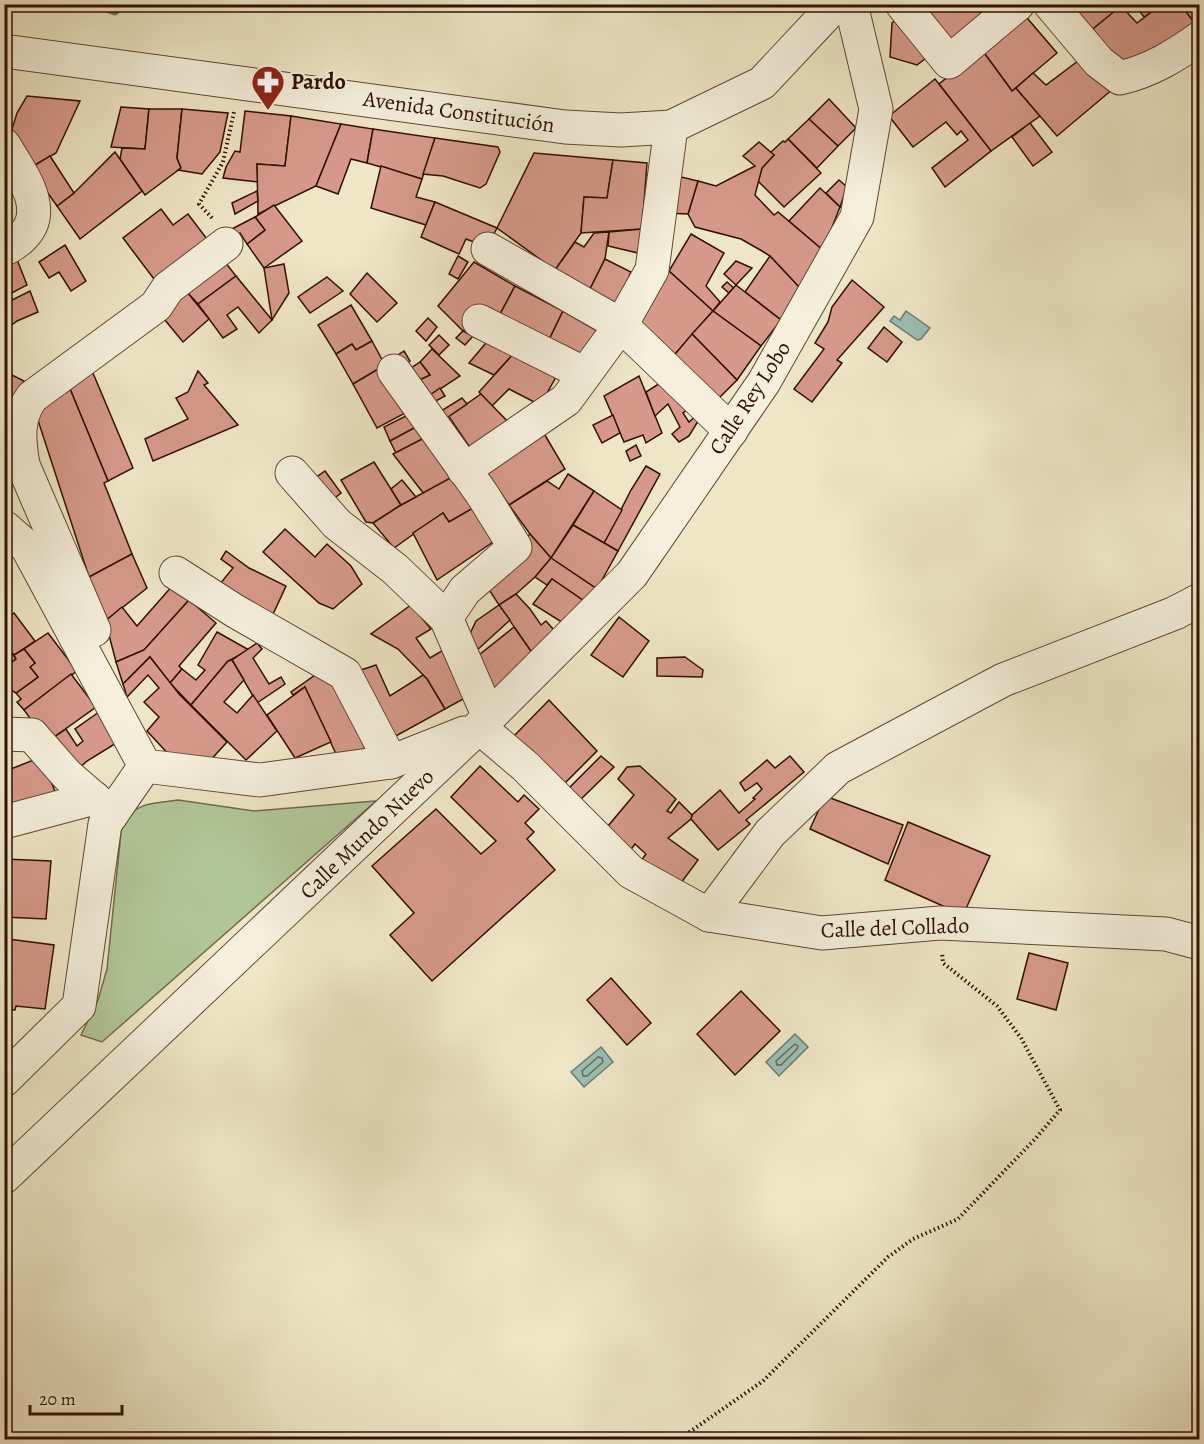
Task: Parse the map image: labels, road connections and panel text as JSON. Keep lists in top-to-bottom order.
{
  "streets": {
    "street": [
      "Avenida Constitución",
      "Calle Rey Lobo",
      "Calle Mundo Nuevo",
      "Calle del Collado"
    ]
  },
  "crossings": [
    ["Calle Rey Lobo", "Calle Mundo Nuevo"],
    ["Calle Rey Lobo", "Calle del Collado"],
    ["Calle Mundo Nuevo", "Calle del Collado"]
  ],
  "places": {
    "pharmacy": ["Pardo"]
  },
  "scale_bar": "20 m"
}
